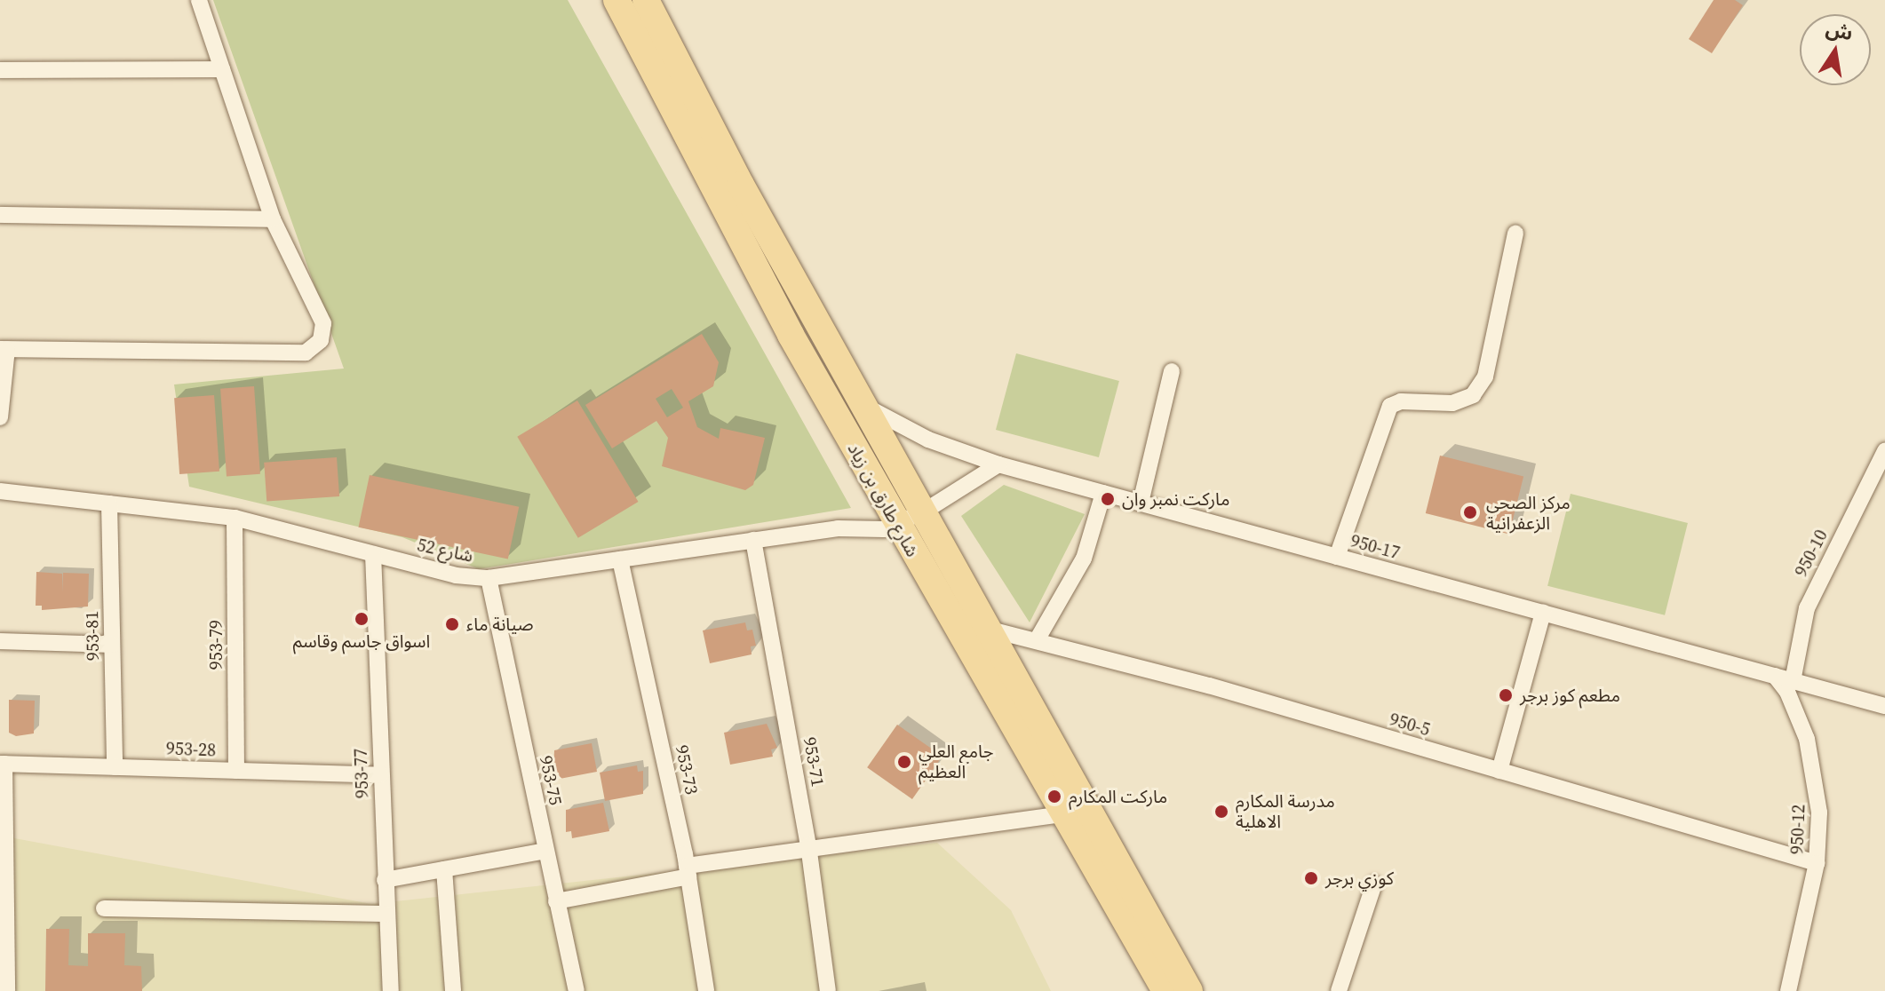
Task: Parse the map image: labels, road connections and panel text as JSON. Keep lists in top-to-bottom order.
{
  "streets": {
    "main road": ["شارع طارق بن زياد"],
    "street": [
      "950-17",
      "شارع 52",
      "950-10",
      "953-81",
      "953-79",
      "950-5",
      "953-28",
      "953-71",
      "953-73",
      "953-77",
      "953-75",
      "950-12"
    ]
  },
  "crossings": [
    ["شارع طارق بن زياد", "950-17"],
    ["شارع طارق بن زياد", "شارع 52"],
    ["شارع طارق بن زياد", "950-5"],
    ["950-17", "شارع 52"],
    ["950-17", "950-10"],
    ["950-17", "950-12"],
    ["شارع 52", "953-81"],
    ["شارع 52", "953-79"],
    ["شارع 52", "953-71"],
    ["شارع 52", "953-73"],
    ["شارع 52", "953-77"],
    ["شارع 52", "953-75"],
    ["953-81", "953-28"],
    ["953-79", "953-28"],
    ["950-5", "950-12"],
    ["953-28", "953-77"]
  ],
  "places": [
    "ماركت نمبر وان",
    "مركز الصحي الزعفرانية",
    "اسواق جاسم وقاسم",
    "صيانة ماء",
    "مطعم كوز برجر",
    "جامع العلي العظيم",
    "ماركت المكارم",
    "مدرسة المكارم الاهلية",
    "كوزي برجر"
  ],
  "north": "top"
}
